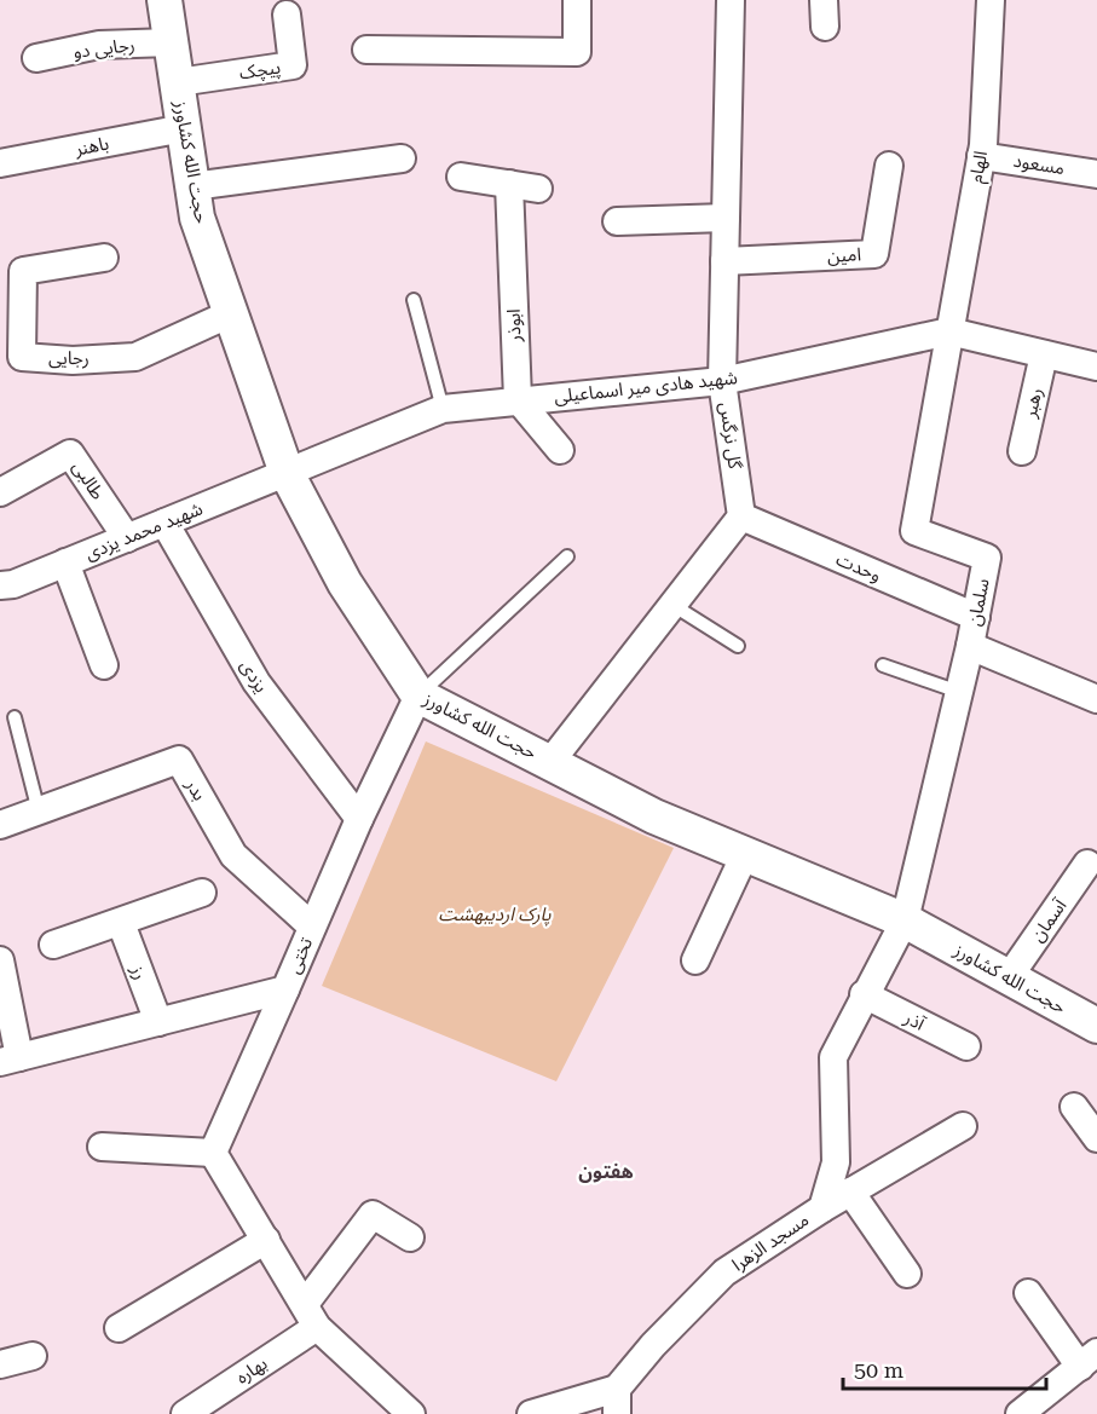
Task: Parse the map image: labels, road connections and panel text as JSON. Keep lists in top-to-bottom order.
{
  "streets": {
    "street": [
      "رجایی دو",
      "پیچک",
      "باهنر",
      "حجت الله کشاورز",
      "مسعود",
      "الهام",
      "امین",
      "ابوذر",
      "رجایی",
      "شهید هادی میر اسماعیلی",
      "رهبر",
      "گل نرگس",
      "طالبی",
      "شهید محمد یزدی",
      "وحدت",
      "سلمان",
      "یزدی",
      "بدر",
      "آسمان",
      "تختی",
      "رز",
      "آذر",
      "مسجد الزهرا",
      "بهاره"
    ]
  },
  "crossings": [
    ["رجایی دو", "حجت الله کشاورز"],
    ["پیچک", "حجت الله کشاورز"],
    ["باهنر", "حجت الله کشاورز"],
    ["حجت الله کشاورز", "رجایی"],
    ["حجت الله کشاورز", "شهید هادی میر اسماعیلی"],
    ["حجت الله کشاورز", "شهید محمد یزدی"],
    ["حجت الله کشاورز", "سلمان"],
    ["حجت الله کشاورز", "آسمان"],
    ["حجت الله کشاورز", "تختی"],
    ["حجت الله کشاورز", "مسجد الزهرا"],
    ["مسعود", "الهام"],
    ["الهام", "شهید هادی میر اسماعیلی"],
    ["الهام", "سلمان"],
    ["امین", "گل نرگس"],
    ["ابوذر", "شهید هادی میر اسماعیلی"],
    ["شهید هادی میر اسماعیلی", "رهبر"],
    ["شهید هادی میر اسماعیلی", "گل نرگس"],
    ["شهید هادی میر اسماعیلی", "شهید محمد یزدی"],
    ["شهید هادی میر اسماعیلی", "سلمان"],
    ["گل نرگس", "وحدت"],
    ["طالبی", "شهید محمد یزدی"],
    ["شهید محمد یزدی", "یزدی"],
    ["وحدت", "سلمان"],
    ["سلمان", "مسجد الزهرا"],
    ["یزدی", "تختی"],
    ["بدر", "تختی"],
    ["تختی", "رز"],
    ["آذر", "مسجد الزهرا"]
  ],
  "districts": ["هفتون"],
  "parks": ["پارک اردیبهشت"],
  "scale_bar": "50 m"
}
